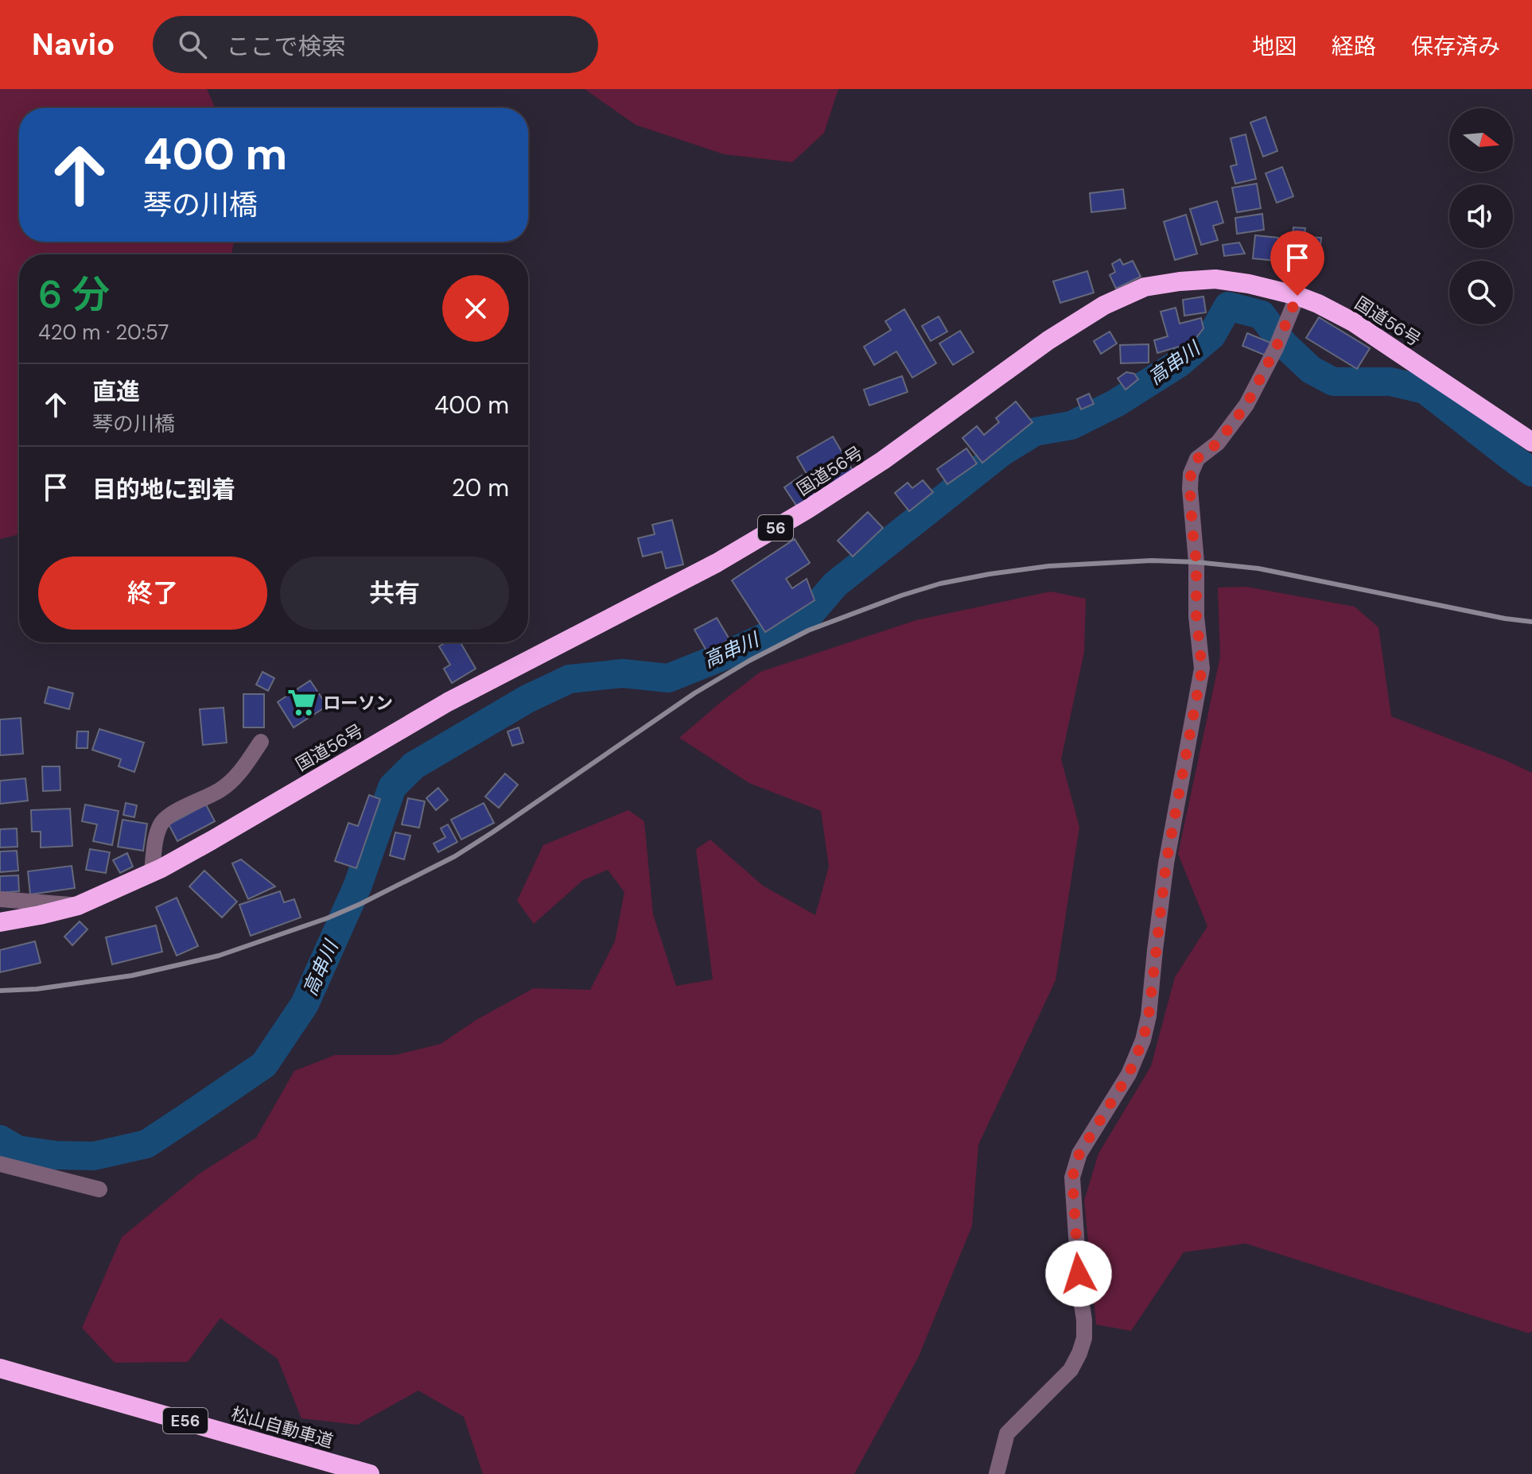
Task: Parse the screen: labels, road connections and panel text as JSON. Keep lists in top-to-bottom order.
{
  "streets": {
    "highway": [
      "国道56号",
      "56",
      "E56",
      "松山自動車道"
    ]
  },
  "water": ["高串川"],
  "places": {
    "supermarket": ["ローソン"]
  },
  "north": "right",
  "page": {
    "header": "Navio",
    "search": "ここで検索",
    "nav": ["地図", "経路", "保存済み"],
    "turn": ["400 m", "琴の川橋"],
    "heading": ["6 分", "420 m · 20:57"],
    "list": [
      {
        "name": "直進",
        "note": "琴の川橋",
        "value": "400 m"
      },
      {
        "name": "目的地に到着",
        "value": "20 m"
      }
    ],
    "buttons": ["終了", "共有"]
  }
}
